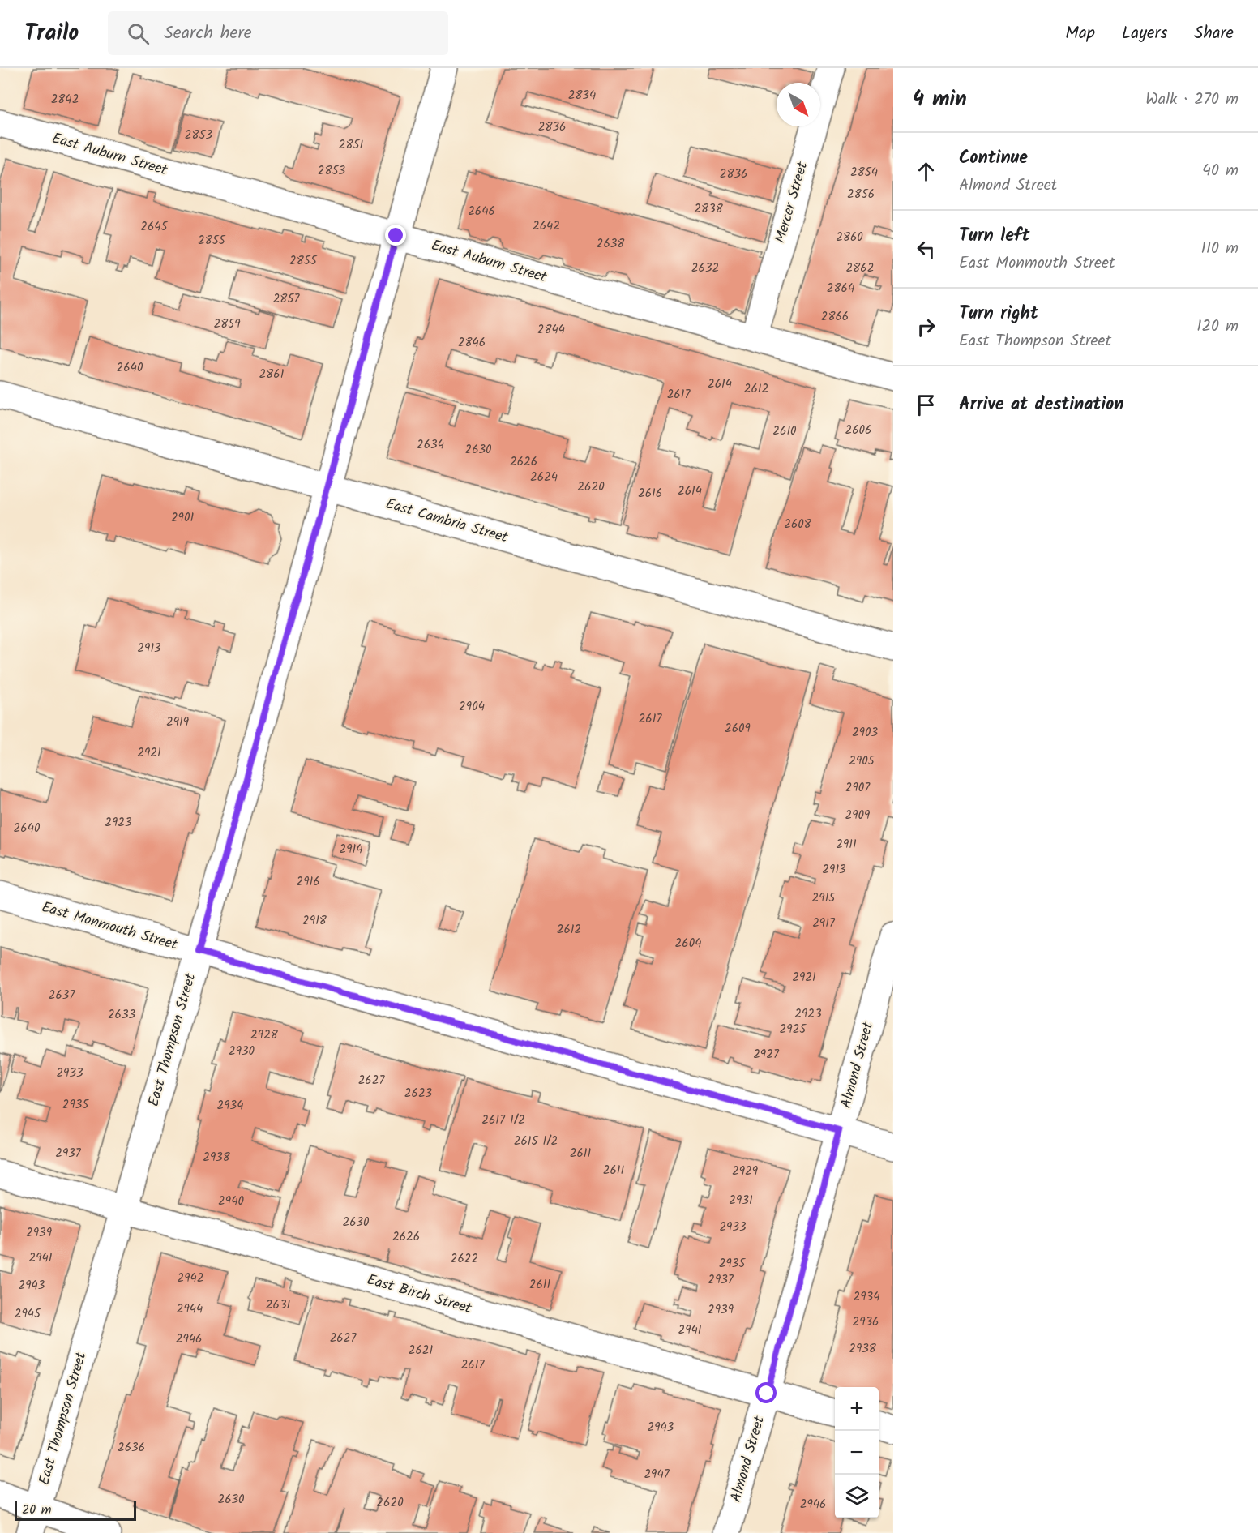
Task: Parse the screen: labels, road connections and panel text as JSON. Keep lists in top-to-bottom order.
{
  "streets": {
    "street": [
      "East Auburn Street",
      "Mercer Street",
      "East Cambria Street",
      "East Monmouth Street",
      "East Thompson Street",
      "Almond Street",
      "East Birch Street"
    ]
  },
  "crossings": [
    ["East Auburn Street", "Mercer Street"],
    ["East Auburn Street", "East Thompson Street"],
    ["East Cambria Street", "East Thompson Street"],
    ["East Monmouth Street", "East Thompson Street"],
    ["East Monmouth Street", "Almond Street"],
    ["East Thompson Street", "East Birch Street"],
    ["Almond Street", "East Birch Street"]
  ],
  "house_numbers": [
    "2834",
    "2842",
    "2836",
    "2853",
    "2851",
    "2853",
    "2854",
    "2836",
    "2856",
    "2838",
    "2646",
    "2642",
    "2645",
    "2860",
    "2855",
    "2638",
    "2855",
    "2632",
    "2862",
    "2864",
    "2857",
    "2866",
    "2859",
    "2844",
    "2846",
    "2640",
    "2861",
    "2614",
    "2612",
    "2617",
    "2606",
    "2610",
    "2634",
    "2630",
    "2626",
    "2624",
    "2620",
    "2614",
    "2616",
    "2901",
    "2608",
    "2913",
    "2904",
    "2617",
    "2919",
    "2609",
    "2903",
    "2921",
    "2905",
    "2907",
    "2909",
    "2923",
    "2640",
    "2911",
    "2914",
    "2913",
    "2916",
    "2915",
    "2918",
    "2917",
    "2612",
    "2604",
    "2921",
    "2637",
    "2923",
    "2633",
    "2925",
    "2928",
    "2930",
    "2927",
    "2933",
    "2627",
    "2623",
    "2935",
    "2934",
    "2617 1/2",
    "2615 1/2",
    "2937",
    "2611",
    "2938",
    "2611",
    "2929",
    "2931",
    "2940",
    "2630",
    "2933",
    "2939",
    "2626",
    "2941",
    "2622",
    "2935",
    "2942",
    "2937",
    "2611",
    "2943",
    "2934",
    "2631",
    "2944",
    "2939",
    "2945",
    "2936",
    "2941",
    "2627",
    "2946",
    "2938",
    "2621",
    "2617",
    "2943",
    "2636",
    "2947",
    "2630",
    "2620",
    "2946"
  ],
  "scale_bar": "20 m",
  "north": "bottom right",
  "page": {
    "header": "Trailo",
    "search": "Search here",
    "nav": ["Map", "Layers", "Share"],
    "heading": ["4 min", "Walk · 270 m"],
    "list": [
      ["Continue", "Almond Street", "40 m"],
      ["Turn left", "East Monmouth Street", "110 m"],
      ["Turn right", "East Thompson Street", "120 m"],
      "Arrive at destination"
    ],
    "map_buttons": ["+", "−"],
    "scale": "20 m"
  }
}
